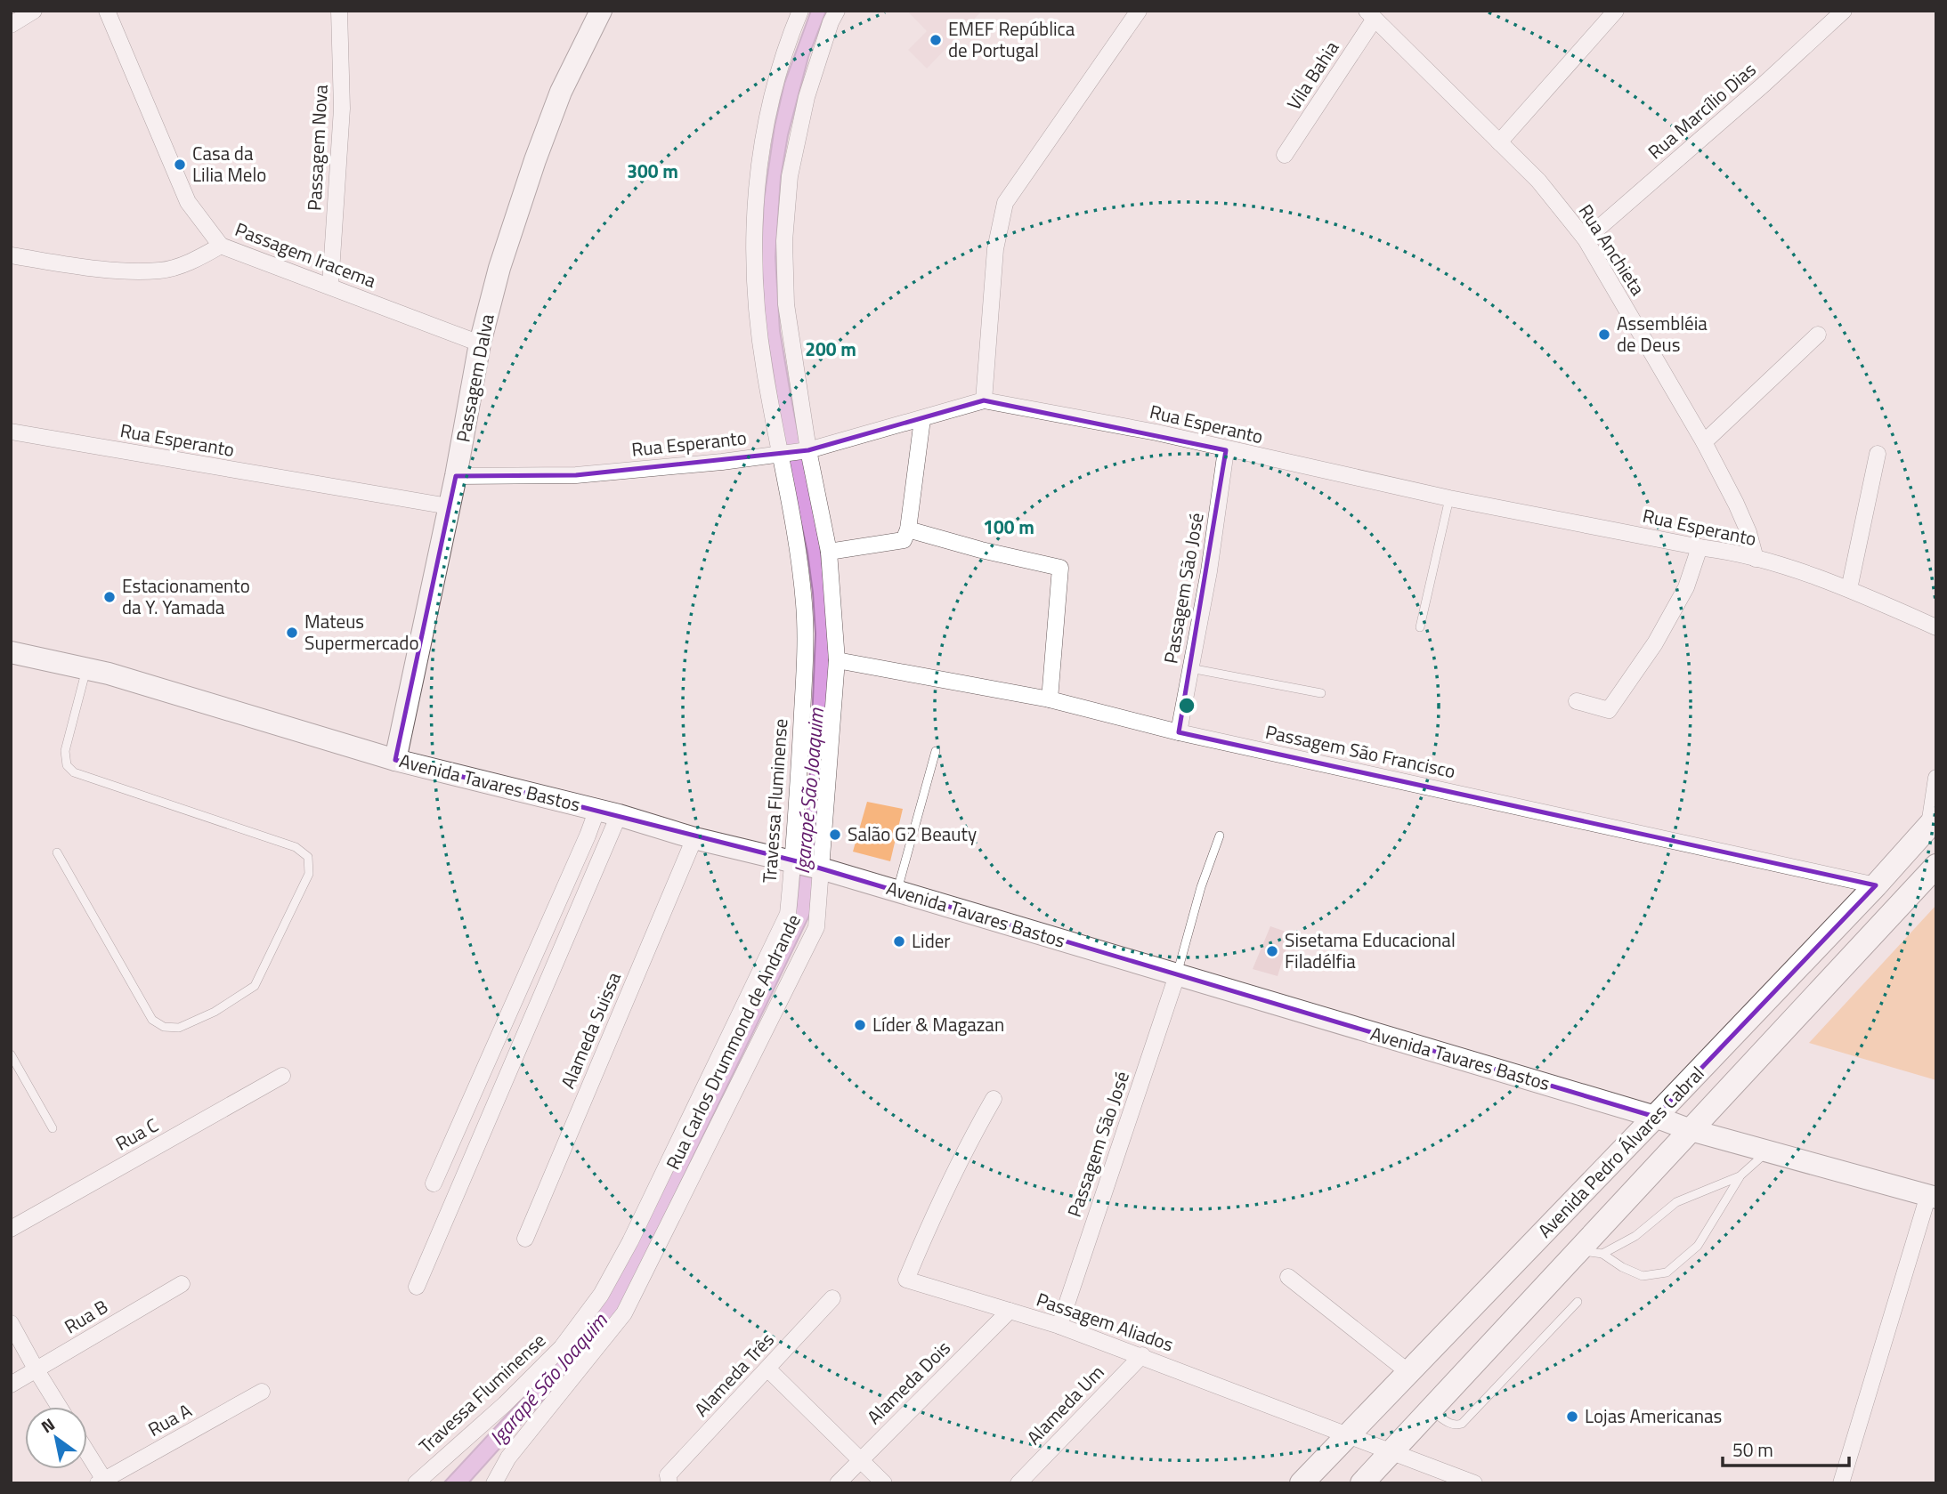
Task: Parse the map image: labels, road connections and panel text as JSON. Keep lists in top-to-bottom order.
{
  "streets": {
    "main road": ["Passagem Dalva", "Avenida Tavares Bastos", "Avenida Pedro Álvares Cabral"],
    "street": [
      "Vila Bahia",
      "Rua Marcílio Dias",
      "Passagem Nova",
      "Rua Anchieta",
      "Passagem Iracema",
      "Rua Esperanto",
      "Passagem São José",
      "Passagem São Francisco",
      "Travessa Fluminense",
      "Alameda Suissa",
      "Rua Carlos Drummond de Andrande",
      "Rua C",
      "Rua B",
      "Passagem Aliados",
      "Alameda Três",
      "Alameda Dois",
      "Alameda Um",
      "Rua A"
    ]
  },
  "crossings": [
    ["Vila Bahia", "Rua Anchieta"],
    ["Rua Marcílio Dias", "Rua Anchieta"],
    ["Passagem Nova", "Passagem Iracema"],
    ["Rua Anchieta", "Rua Esperanto"],
    ["Passagem Iracema", "Passagem Dalva"],
    ["Passagem Dalva", "Rua Esperanto"],
    ["Passagem Dalva", "Avenida Tavares Bastos"],
    ["Rua Esperanto", "Passagem São José"],
    ["Rua Esperanto", "Travessa Fluminense"],
    ["Rua Esperanto", "Rua Carlos Drummond de Andrande"],
    ["Passagem São José", "Passagem São Francisco"],
    ["Passagem São José", "Avenida Tavares Bastos"],
    ["Passagem São José", "Passagem Aliados"],
    ["Passagem São Francisco", "Rua Carlos Drummond de Andrande"],
    ["Passagem São Francisco", "Avenida Pedro Álvares Cabral"],
    ["Avenida Tavares Bastos", "Travessa Fluminense"],
    ["Avenida Tavares Bastos", "Alameda Suissa"],
    ["Avenida Tavares Bastos", "Rua Carlos Drummond de Andrande"],
    ["Avenida Tavares Bastos", "Avenida Pedro Álvares Cabral"],
    ["Travessa Fluminense", "Rua Carlos Drummond de Andrande"],
    ["Avenida Pedro Álvares Cabral", "Passagem Aliados"],
    ["Passagem Aliados", "Alameda Dois"],
    ["Passagem Aliados", "Alameda Um"]
  ],
  "water": ["Igarapé São Joaquim"],
  "places": [
    "EMEF República de Portugal",
    "Casa da Lilia Melo",
    "Assembléia de Deus",
    "Estacionamento da Y. Yamada",
    "Mateus Supermercado",
    "Salão G2 Beauty",
    "Lider",
    "Sisetama Educacional Filadélfia",
    "Líder & Magazan",
    "Lojas Americanas"
  ],
  "scale_bar": "50 m",
  "north": "top left",
  "rings": ["300 m", "200 m", "100 m"]
}
